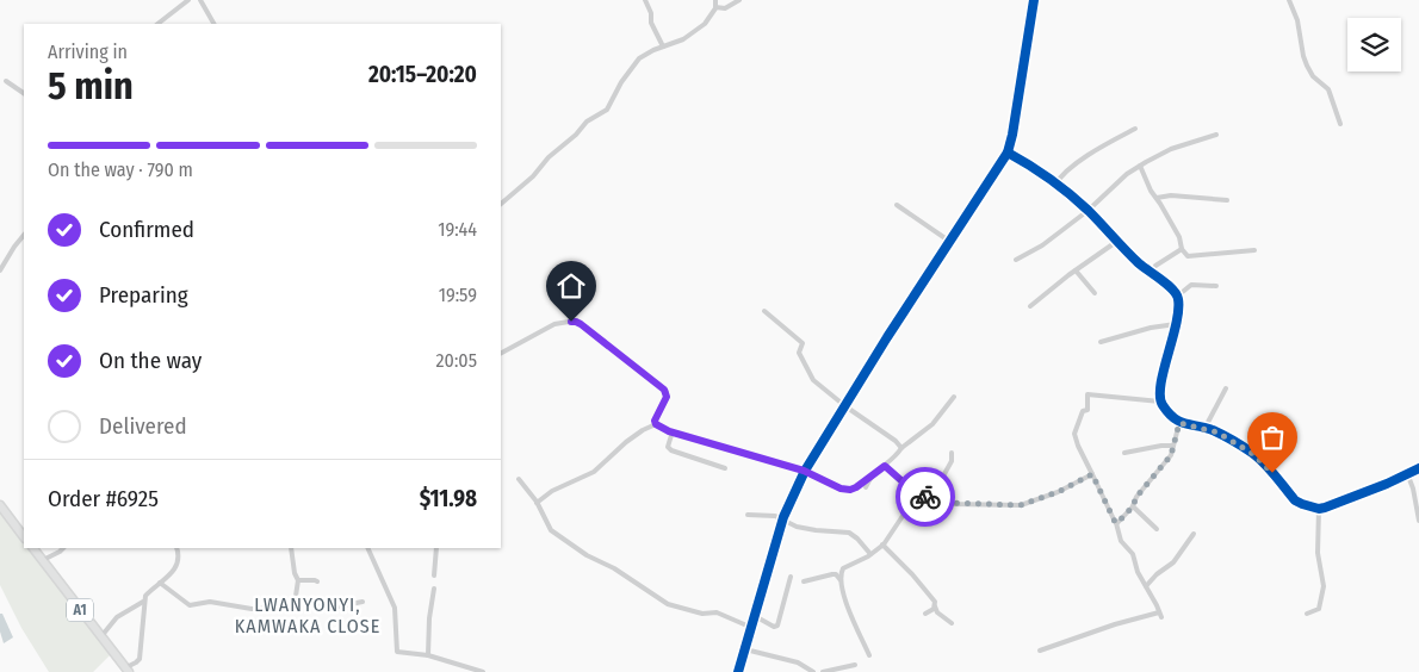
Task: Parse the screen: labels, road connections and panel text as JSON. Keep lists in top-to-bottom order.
{
  "streets": {
    "highway": ["A1"]
  },
  "districts": ["LWANYONYI, KAMWAKA CLOSE"],
  "page": {
    "heading": ["5 min", "Arriving in", "20:15–20:20"],
    "panel": ["Order #6925", "$11.98"],
    "bar": "On the way · 790 m",
    "list": [
      ["Confirmed", "19:44"],
      ["Preparing", "19:59"],
      ["On the way", "20:05"],
      "Delivered"
    ]
  }
}
